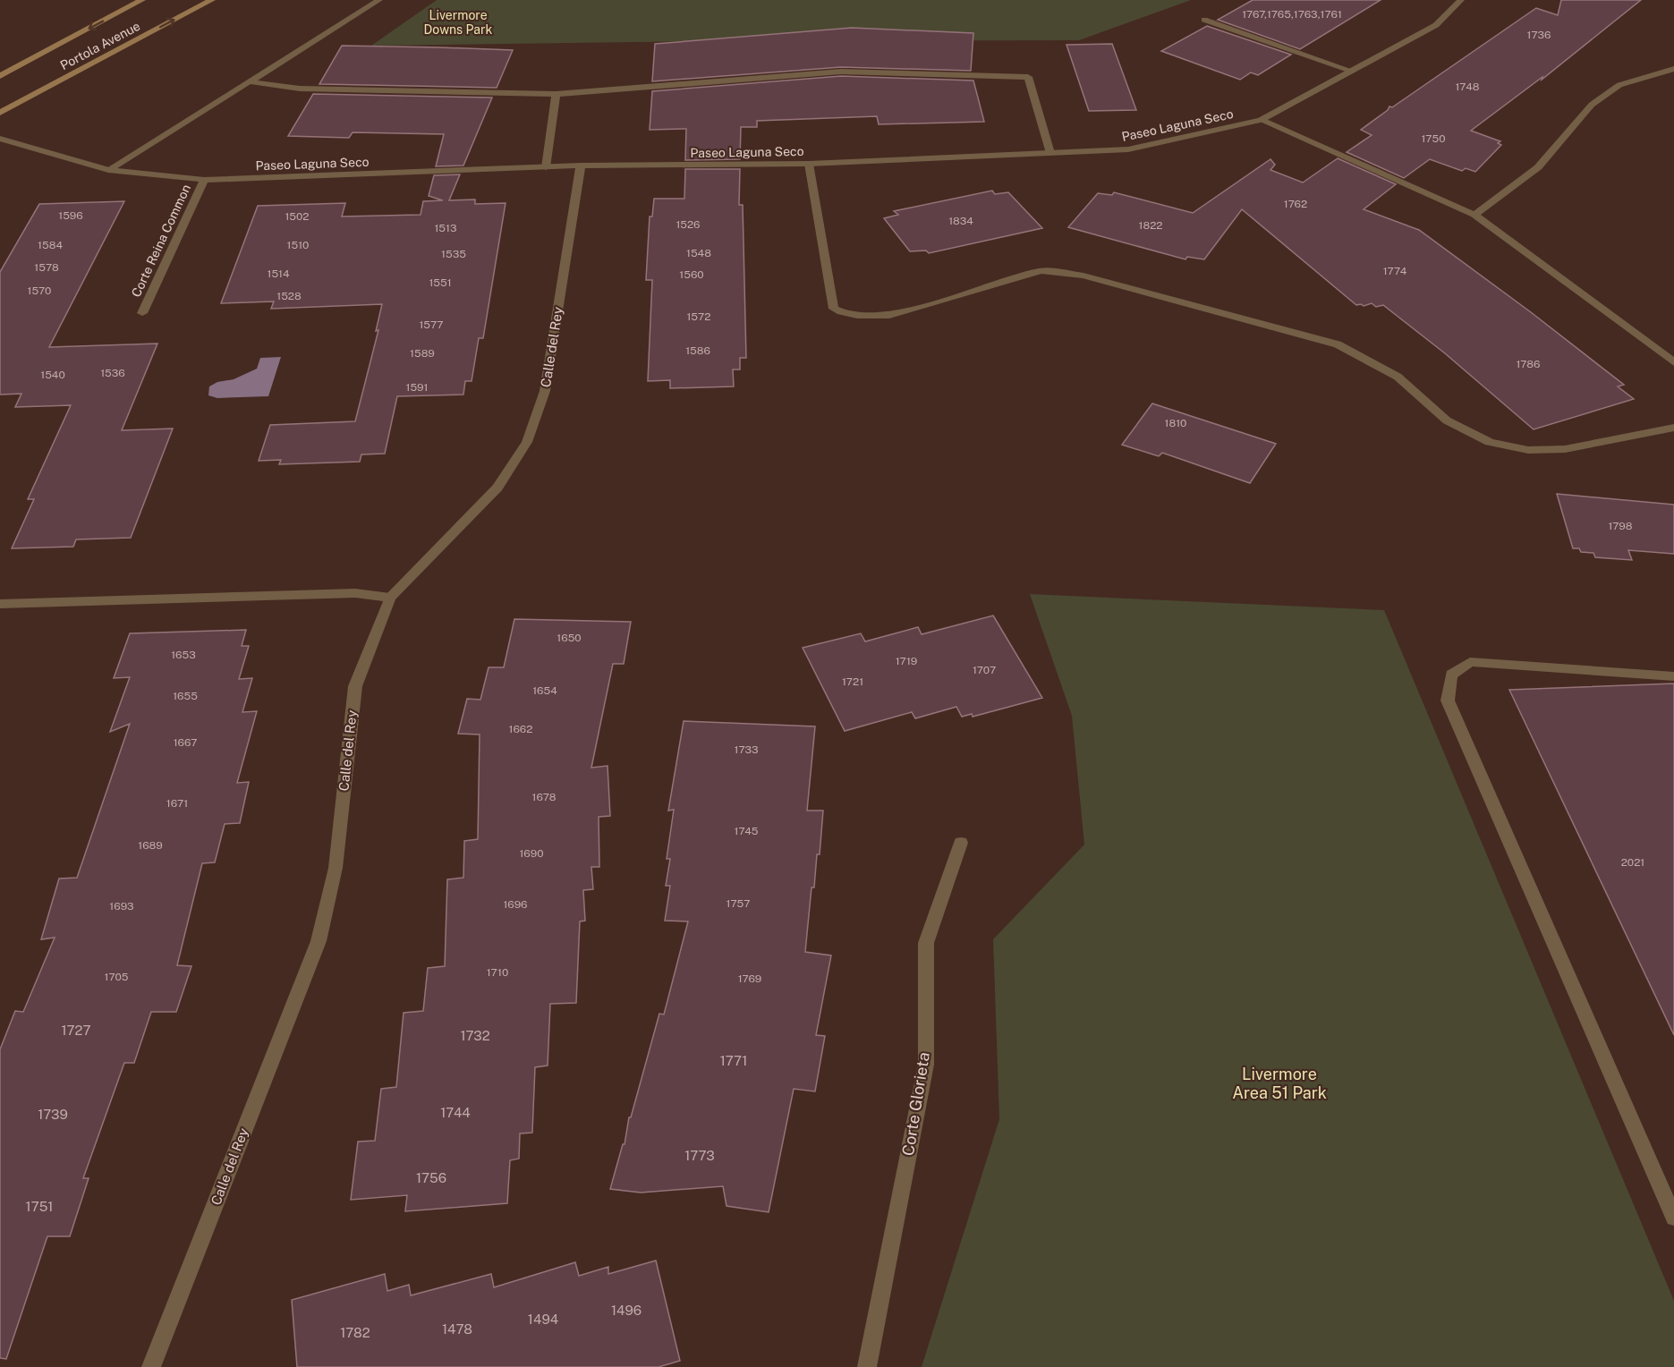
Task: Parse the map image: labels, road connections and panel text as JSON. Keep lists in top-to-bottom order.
{
  "streets": {
    "main road": ["Portola Avenue"],
    "street": [
      "Paseo Laguna Seco",
      "Corte Reina Common",
      "Calle del Rey",
      "Corte Glorieta"
    ]
  },
  "crossings": [
    ["Paseo Laguna Seco", "Corte Reina Common"],
    ["Paseo Laguna Seco", "Calle del Rey"]
  ],
  "parks": ["Livermore Downs Park", "Livermore Area 51 Park"],
  "house_numbers": [
    "1767,1765,1763,1761",
    "1736",
    "1748",
    "1750",
    "1762",
    "1596",
    "1502",
    "1834",
    "1526",
    "1822",
    "1513",
    "1584",
    "1510",
    "1548",
    "1535",
    "1578",
    "1774",
    "1514",
    "1560",
    "1551",
    "1570",
    "1528",
    "1572",
    "1577",
    "1586",
    "1589",
    "1786",
    "1536",
    "1540",
    "1591",
    "1810",
    "1798",
    "1650",
    "1653",
    "1719",
    "1707",
    "1721",
    "1654",
    "1655",
    "1662",
    "1667",
    "1733",
    "1678",
    "1671",
    "1745",
    "1689",
    "1690",
    "2021",
    "1757",
    "1696",
    "1693",
    "1710",
    "1705",
    "1769",
    "1727",
    "1732",
    "1771",
    "1744",
    "1739",
    "1773",
    "1756",
    "1751",
    "1496",
    "1494",
    "1478",
    "1782"
  ]
}
